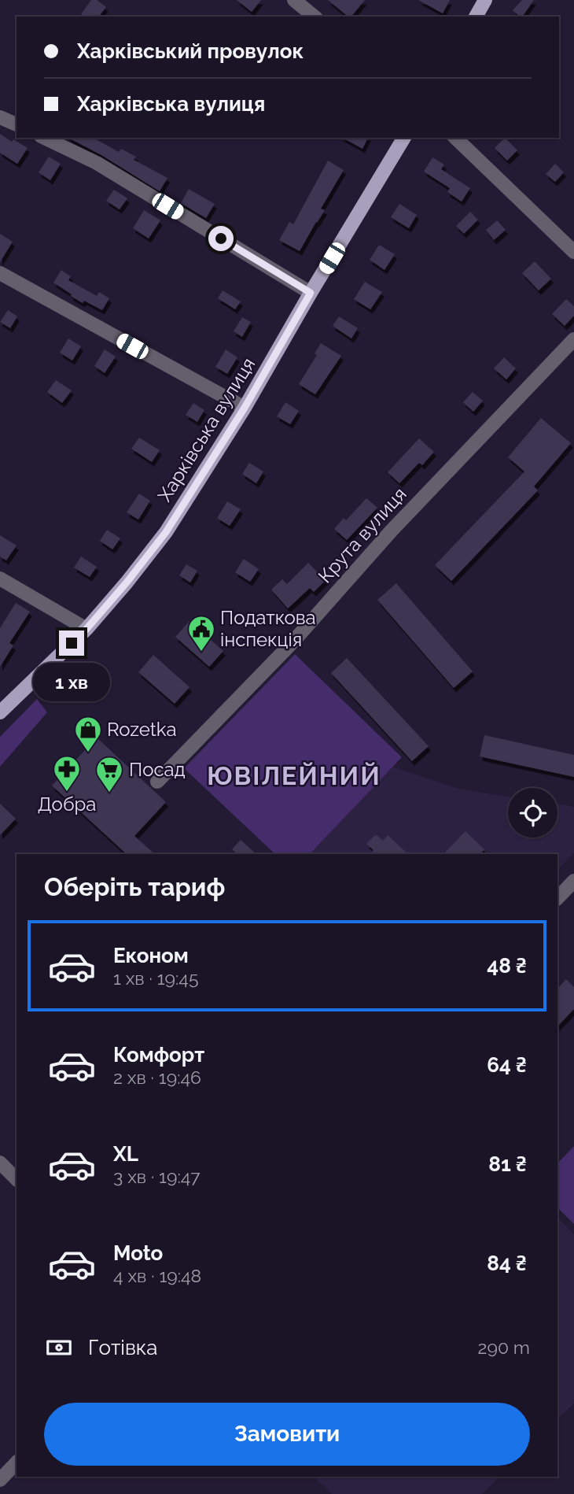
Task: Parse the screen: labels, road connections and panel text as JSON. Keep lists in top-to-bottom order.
{
  "streets": {
    "main road": ["Харківська вулиця"],
    "street": ["Крута вулиця"]
  },
  "districts": ["ЮВІЛЕЙНИЙ"],
  "places": {
    "public building": ["Податкова інспекція"],
    "shop": ["Rozetka"],
    "pharmacy": ["Добра"],
    "supermarket": ["Посад"]
  },
  "page": {
    "banner": ["Харківський провулок", "Харківська вулиця"],
    "bubble": "1 хв",
    "heading": "Оберіть тариф",
    "list": [
      {
        "name": "Економ",
        "note": "1 хв · 19:45",
        "value": "48 ₴"
      },
      {
        "name": "Комфорт",
        "note": "2 хв · 19:46",
        "value": "64 ₴"
      },
      {
        "name": "XL",
        "note": "3 хв · 19:47",
        "value": "81 ₴"
      },
      {
        "name": "Moto",
        "note": "4 хв · 19:48",
        "value": "84 ₴"
      }
    ],
    "pay": ["Готівка", "290 m"],
    "buttons": "Замовити"
  }
}
